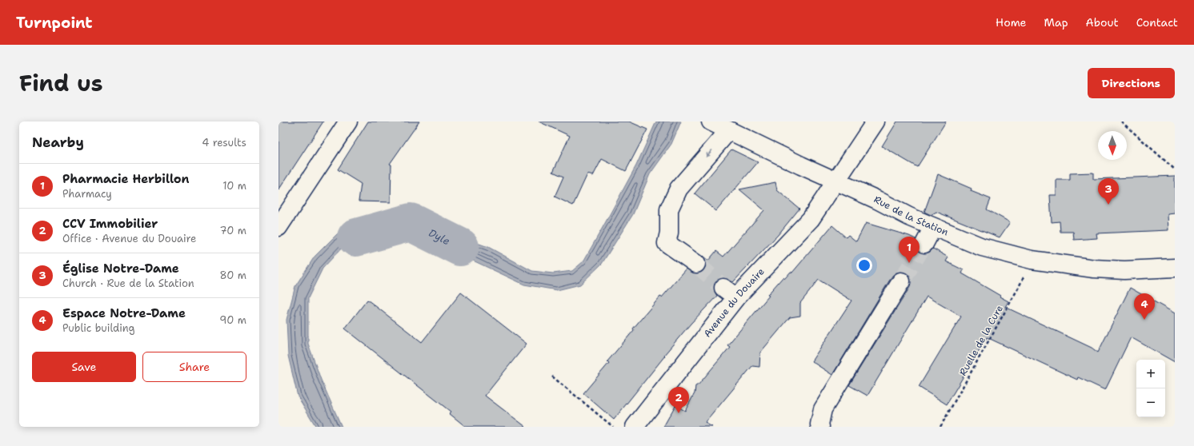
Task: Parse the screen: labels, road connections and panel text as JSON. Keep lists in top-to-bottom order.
{
  "streets": {
    "street": ["Rue de la Station", "Avenue du Douaire"],
    "path": ["Ruelle de la Cure"]
  },
  "crossings": [
    ["Rue de la Station", "Avenue du Douaire"],
    ["Rue de la Station", "Ruelle de la Cure"]
  ],
  "water": ["Dyle"],
  "north": "bottom",
  "page": {
    "header": "Turnpoint",
    "nav": [
      "Home",
      "Map",
      "About",
      "Contact"
    ],
    "title": "Find us",
    "buttons": [
      "Directions",
      ["Save", "Share"]
    ],
    "heading": ["Nearby", "4 results"],
    "list": [
      {
        "mark": "1",
        "name": "Pharmacie Herbillon",
        "note": "Pharmacy",
        "value": "10 m"
      },
      {
        "mark": "2",
        "name": "CCV Immobilier",
        "note": "Office · Avenue du Douaire",
        "value": "70 m"
      },
      {
        "mark": "3",
        "name": "Église Notre-Dame",
        "note": "Church · Rue de la Station",
        "value": "80 m"
      },
      {
        "mark": "4",
        "name": "Espace Notre-Dame",
        "note": "Public building",
        "value": "90 m"
      }
    ],
    "pins": [
      "3",
      "1",
      "4",
      "2"
    ],
    "map_buttons": ["+", "−"]
  }
}
